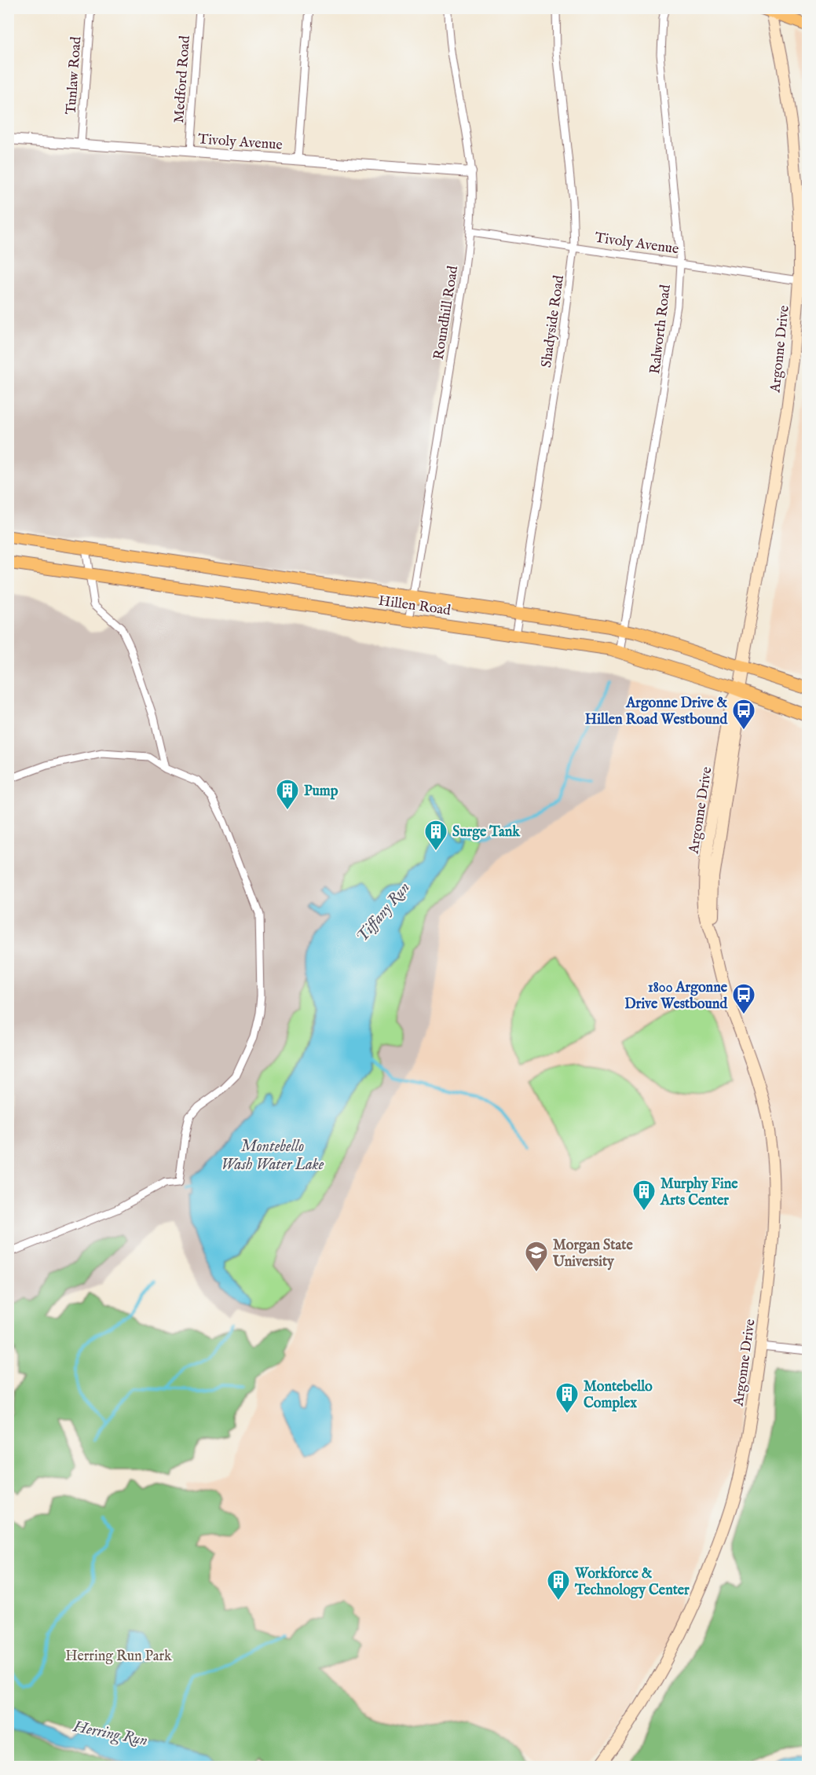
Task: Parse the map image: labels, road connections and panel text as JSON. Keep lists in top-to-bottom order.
{
  "streets": {
    "main road": ["Argonne Drive", "Hillen Road"],
    "street": [
      "Tunlaw Road",
      "Medford Road",
      "Tivoly Avenue",
      "Roundhill Road",
      "Shadyside Road",
      "Ralworth Road"
    ]
  },
  "crossings": [
    ["Tunlaw Road", "Tivoly Avenue"],
    ["Medford Road", "Tivoly Avenue"],
    ["Tivoly Avenue", "Roundhill Road"],
    ["Tivoly Avenue", "Shadyside Road"],
    ["Tivoly Avenue", "Ralworth Road"],
    ["Tivoly Avenue", "Argonne Drive"],
    ["Roundhill Road", "Hillen Road"],
    ["Shadyside Road", "Hillen Road"],
    ["Ralworth Road", "Hillen Road"],
    ["Argonne Drive", "Hillen Road"]
  ],
  "water": ["Tiffany Run", "Montebello Wash Water Lake", "Herring Run"],
  "parks": ["Herring Run Park"],
  "places": {
    "bus stop": ["Argonne Drive & Hillen Road Westbound", "1800 Argonne Drive Westbound"],
    "building": [
      "Pump",
      "Surge Tank",
      "Murphy Fine Arts Center",
      "Montebello Complex",
      "Workforce & Technology Center"
    ],
    "school or university": ["Morgan State University"]
  }
}
